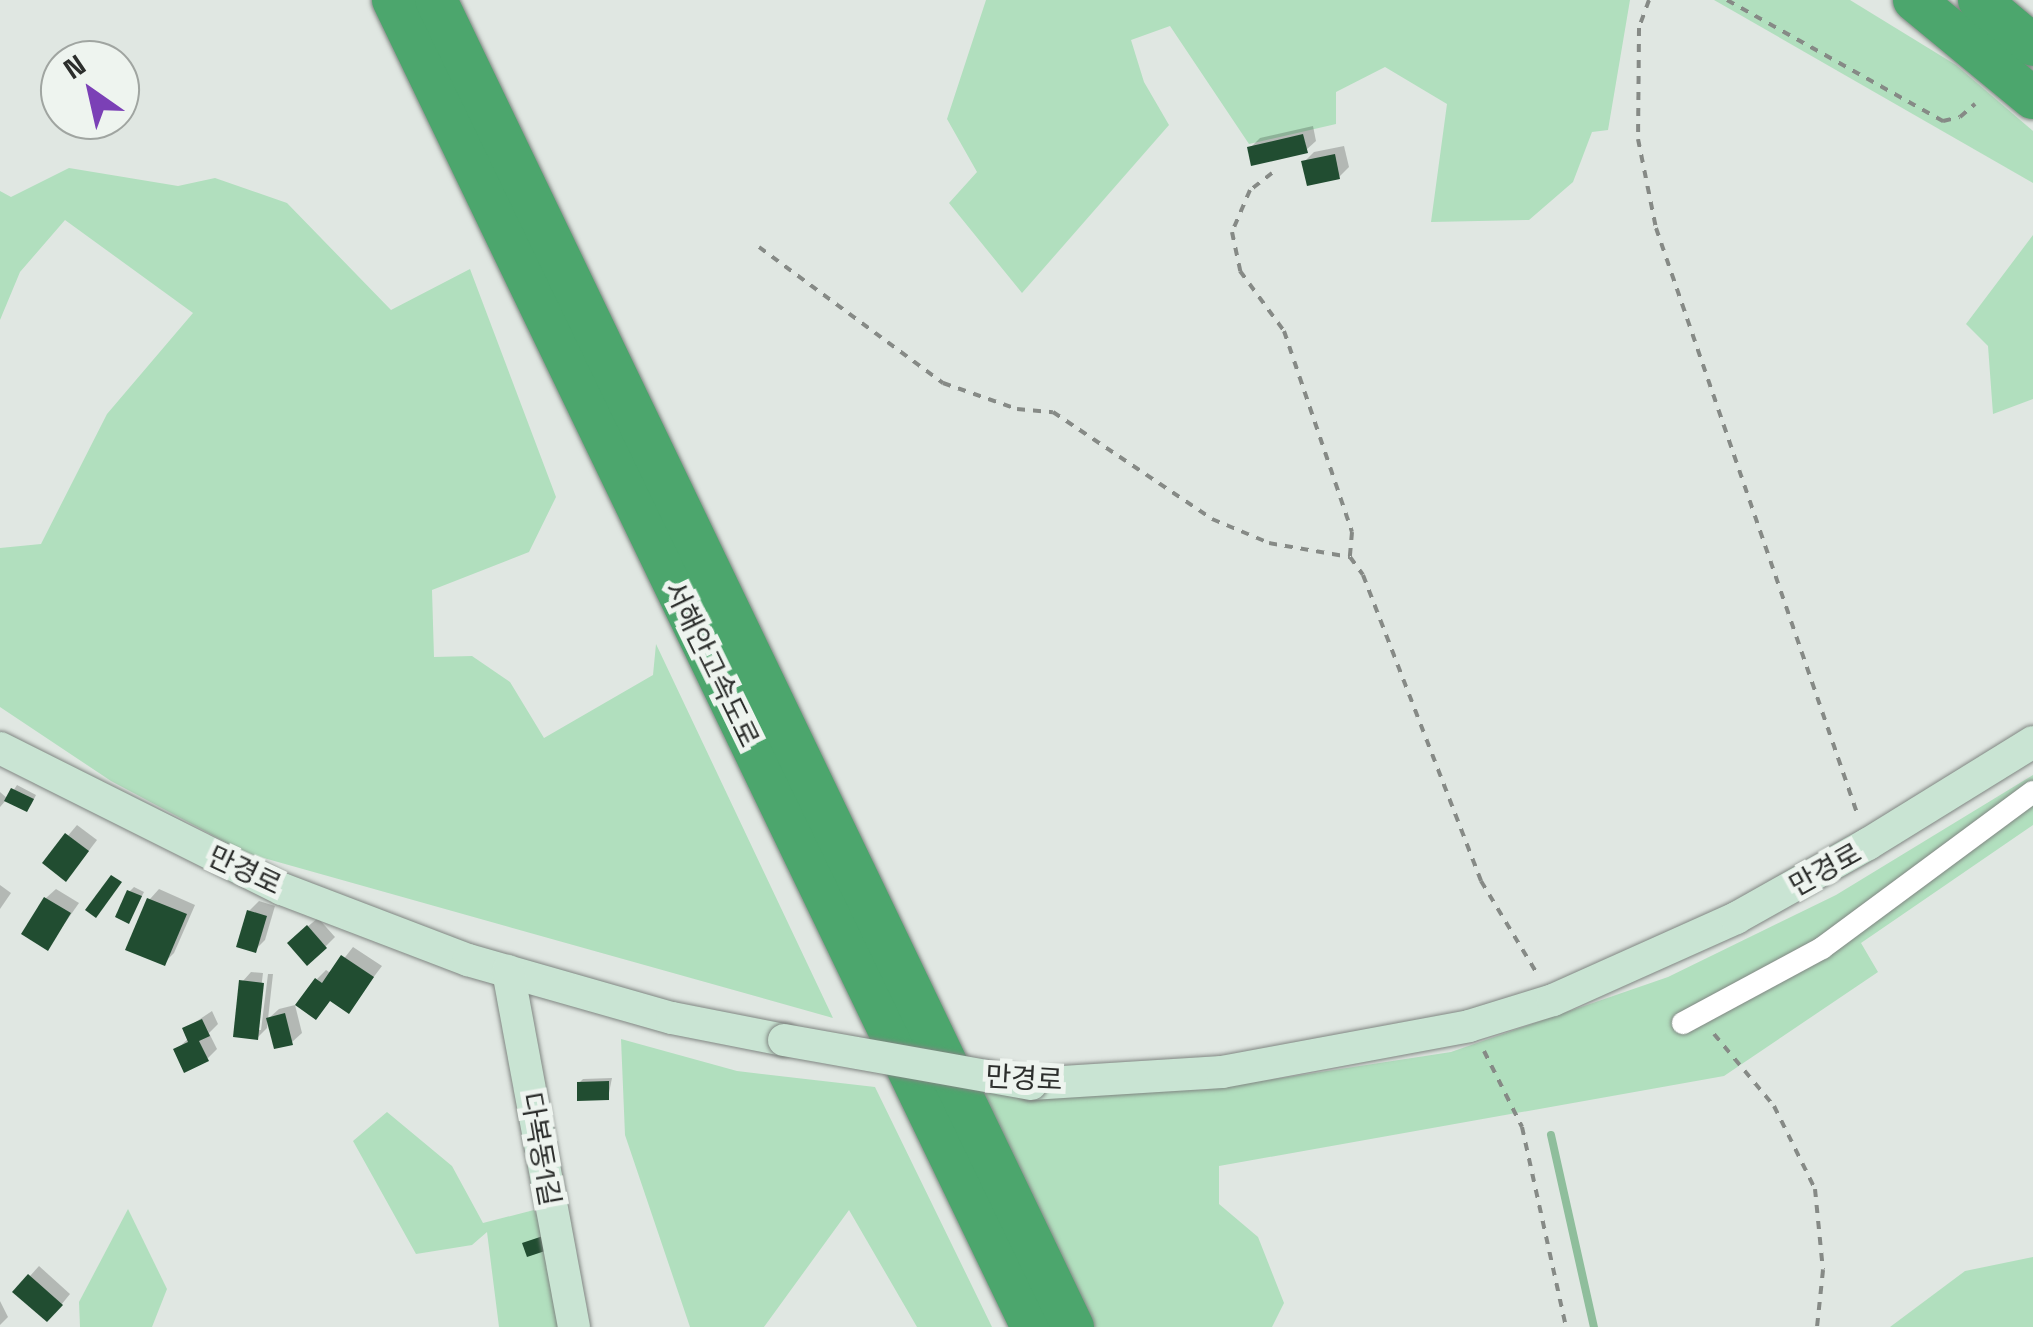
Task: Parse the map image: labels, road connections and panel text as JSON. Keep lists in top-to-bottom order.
{
  "streets": {
    "highway": ["서해안고속도로"],
    "street": ["만경로", "다복동1길"]
  },
  "crossings": [
    ["만경로", "다복동1길"]
  ],
  "north": "top left"
}
